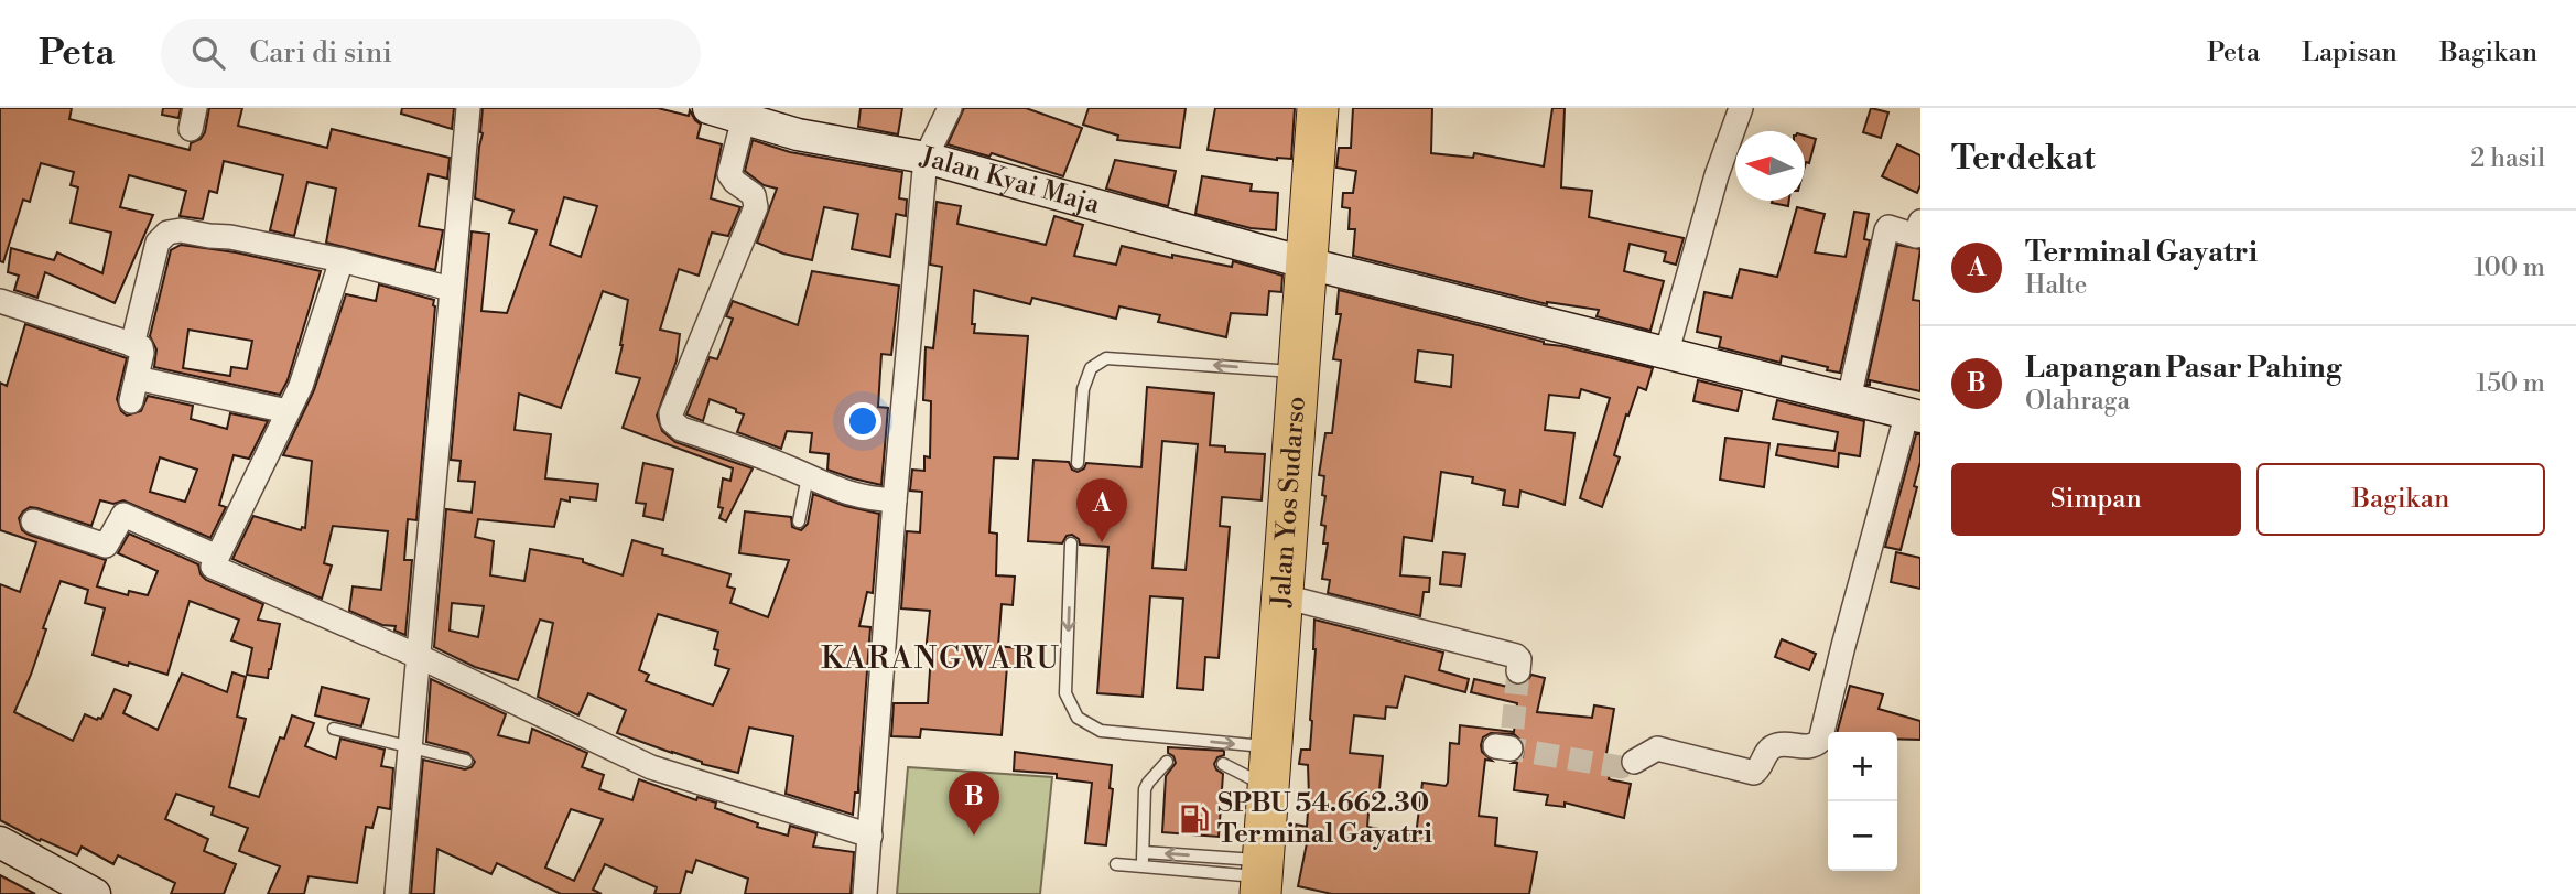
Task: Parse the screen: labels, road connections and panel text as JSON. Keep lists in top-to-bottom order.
{
  "streets": {
    "highway": ["Jalan Yos Sudarso"],
    "street": ["Jalan Kyai Maja"]
  },
  "crossings": [
    ["Jalan Kyai Maja", "Jalan Yos Sudarso"]
  ],
  "districts": ["KARANGWARU"],
  "places": {
    "fuel station": ["SPBU 54.662.30 Terminal Gayatri"]
  },
  "north": "left",
  "page": {
    "header": "Peta",
    "search": "Cari di sini",
    "nav": ["Peta", "Lapisan", "Bagikan"],
    "heading": ["Terdekat", "2 hasil"],
    "list": [
      {
        "mark": "A",
        "name": "Terminal Gayatri",
        "note": "Halte",
        "value": "100 m"
      },
      {
        "mark": "B",
        "name": "Lapangan Pasar Pahing",
        "note": "Olahraga",
        "value": "150 m"
      }
    ],
    "buttons": ["Simpan", "Bagikan"],
    "pins": ["A", "B"],
    "map_buttons": ["+", "−"]
  }
}
